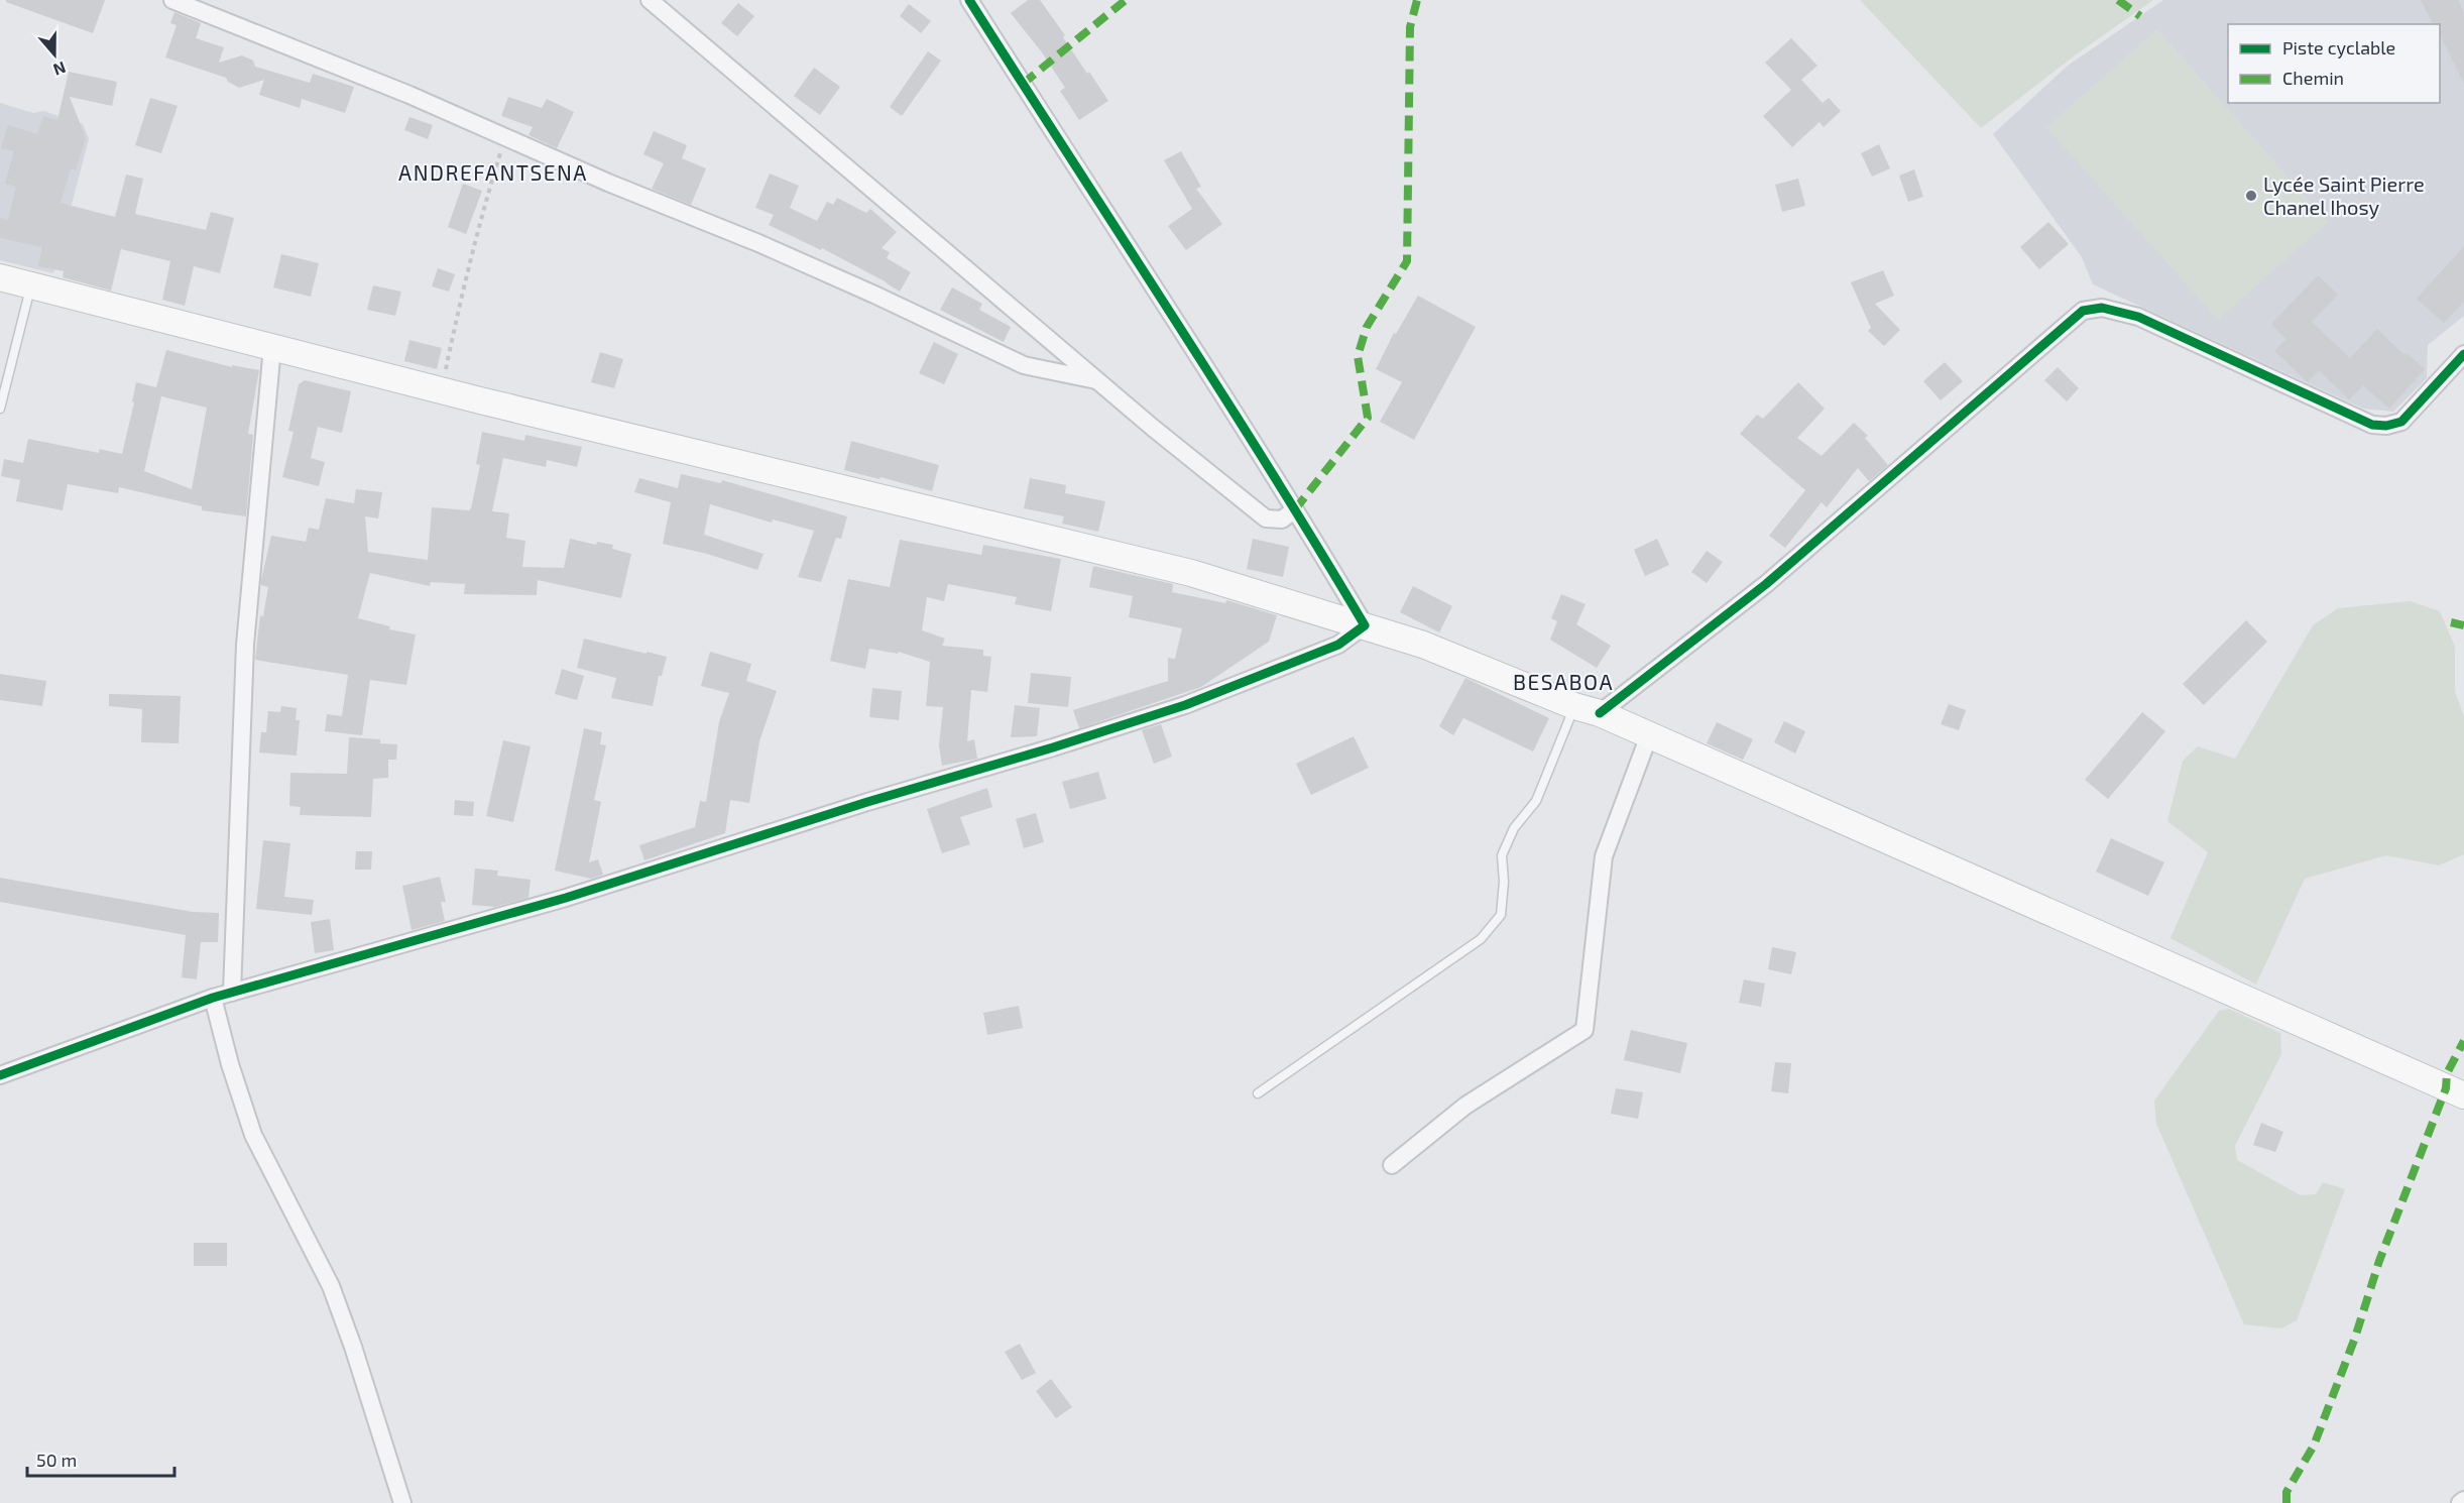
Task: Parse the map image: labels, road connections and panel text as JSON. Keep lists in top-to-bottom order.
{
  "districts": ["ANDREFANTSENA", "BESABOA"],
  "places": ["Lycée Saint Pierre Chanel Ihosy"],
  "legend": ["Piste cyclable", "Chemin"],
  "scale_bar": "50 m",
  "north": "bottom"
}
